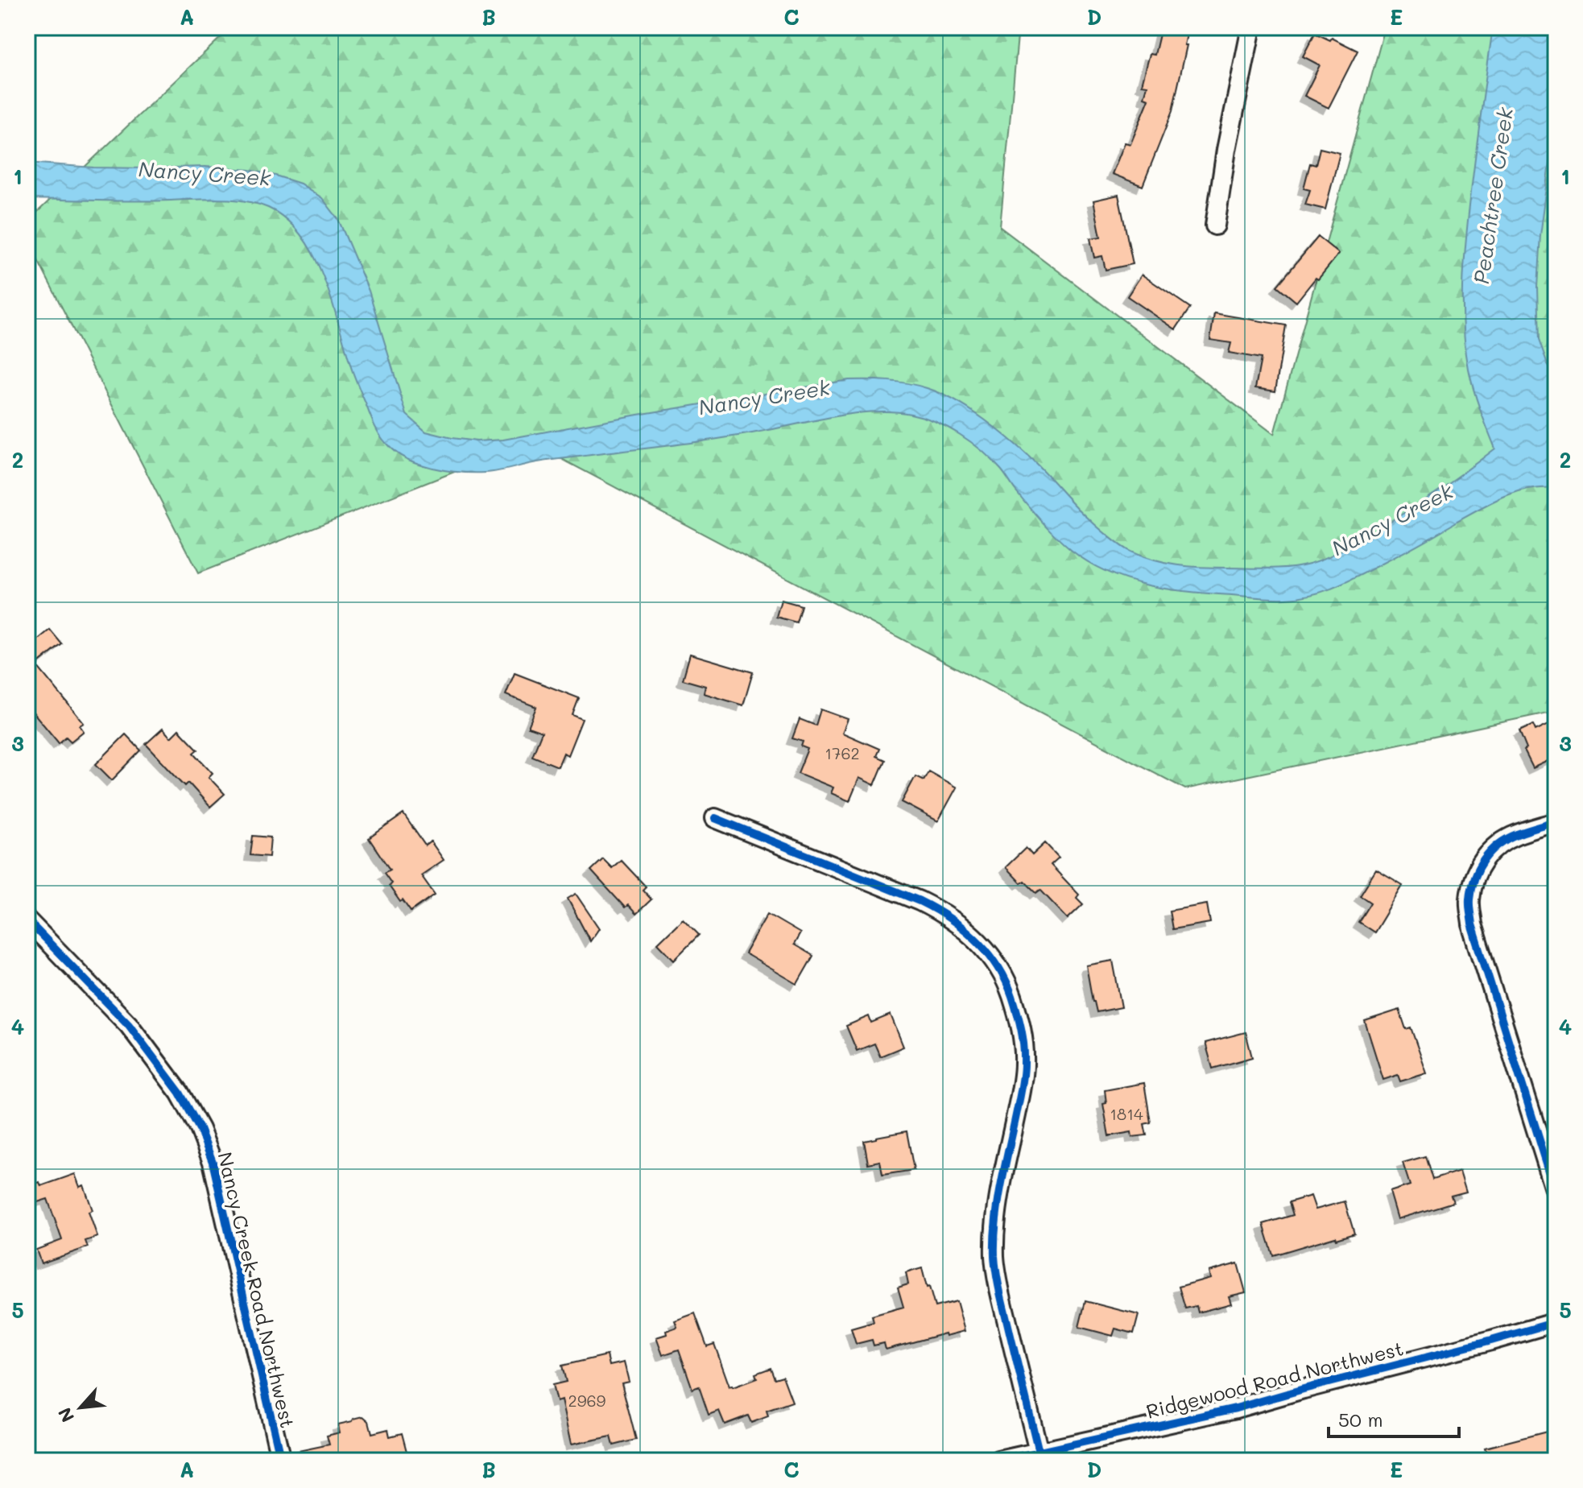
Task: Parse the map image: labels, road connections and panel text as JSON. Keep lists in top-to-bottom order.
{
  "streets": {
    "street": ["Nancy Creek Road Northwest", "Ridgewood Road Northwest"]
  },
  "water": ["Nancy Creek", "Peachtree Creek"],
  "house_numbers": ["1762", "1814", "2969"],
  "scale_bar": "50 m",
  "north": "bottom left",
  "grid": {
    "columns": [
      "A",
      "B",
      "C",
      "D",
      "E"
    ],
    "rows": [
      "1",
      "2",
      "3",
      "4",
      "5"
    ]
  }
}
